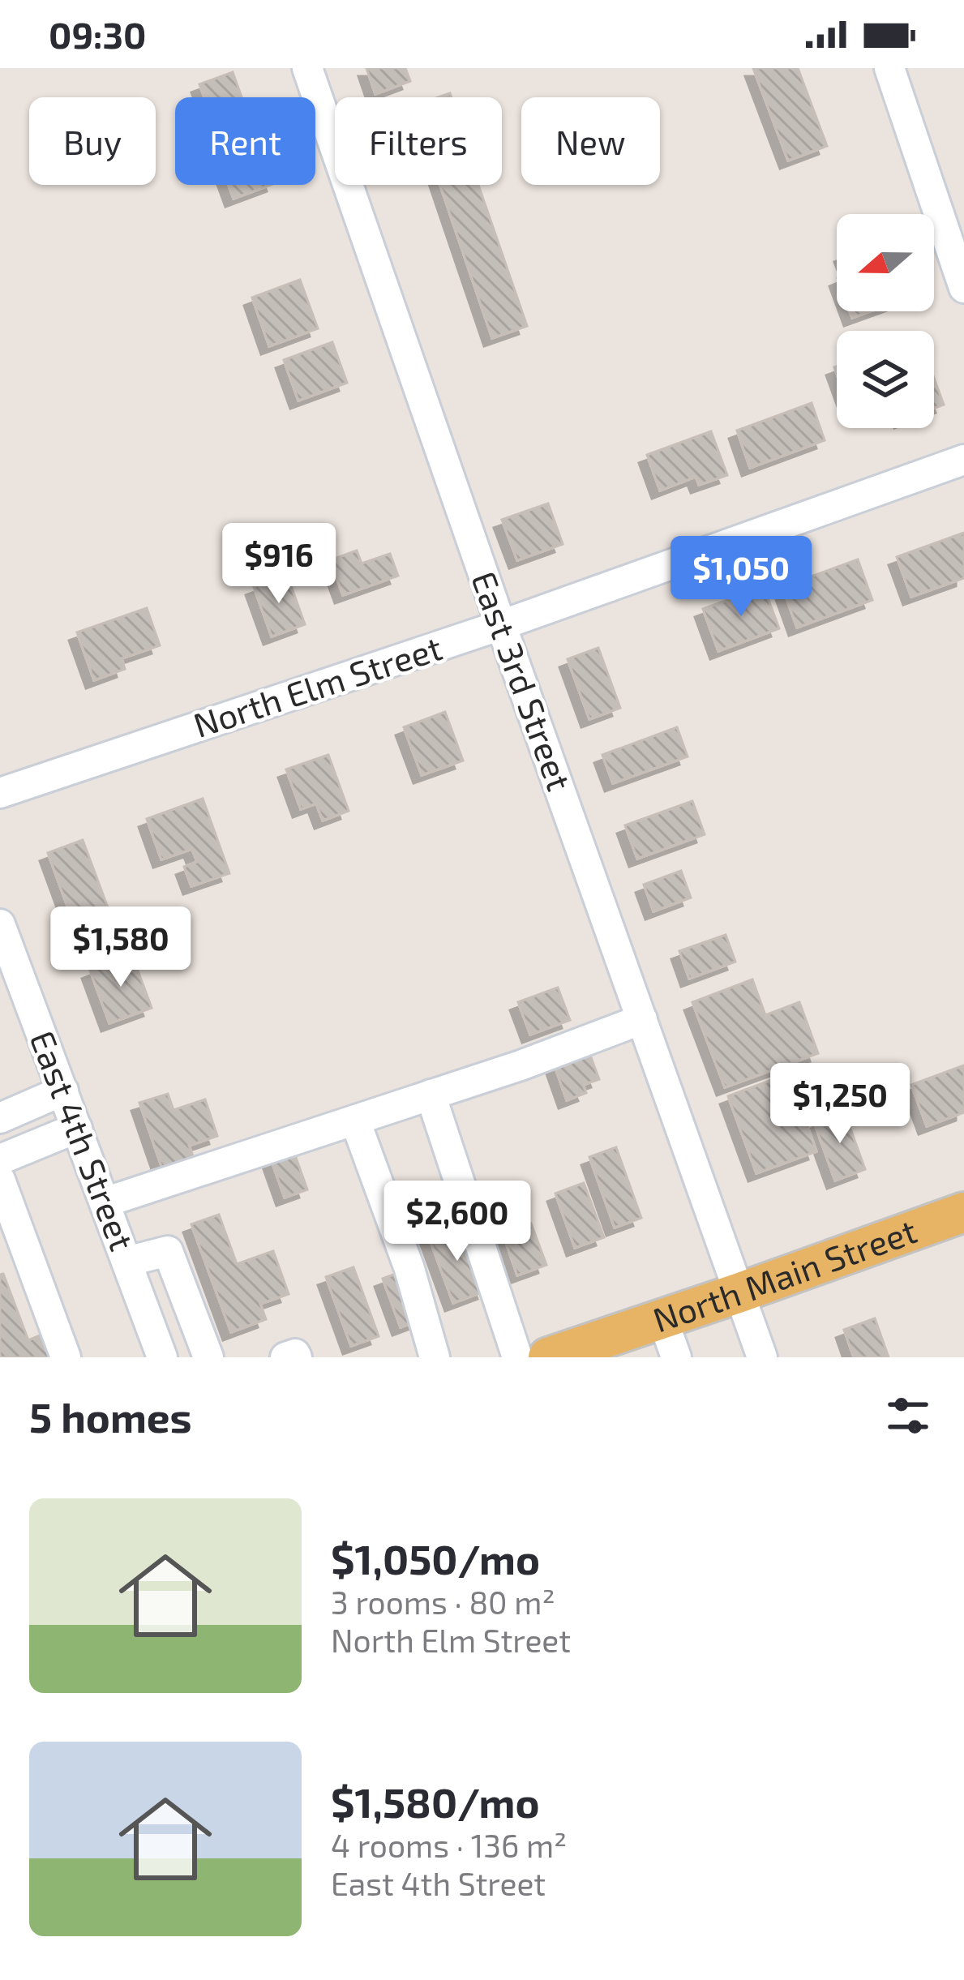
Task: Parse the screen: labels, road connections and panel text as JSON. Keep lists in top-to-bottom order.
{
  "streets": {
    "main road": ["North Main Street"],
    "street": ["East 3rd Street", "North Elm Street", "East 4th Street"]
  },
  "crossings": [
    ["East 3rd Street", "North Elm Street"],
    ["East 3rd Street", "North Main Street"]
  ],
  "north": "left",
  "page": {
    "status": "09:30",
    "chip": [
      "Buy",
      "Rent",
      "Filters",
      "New"
    ],
    "price": [
      "$916",
      "$1,050",
      "$1,580",
      "$1,250",
      "$2,600"
    ],
    "heading": "5 homes",
    "list": [
      {
        "name": "$1,050/mo",
        "note": "3 rooms · 80 m² · North Elm Street"
      },
      {
        "name": "$1,580/mo",
        "note": "4 rooms · 136 m² · East 4th Street"
      }
    ]
  }
}
